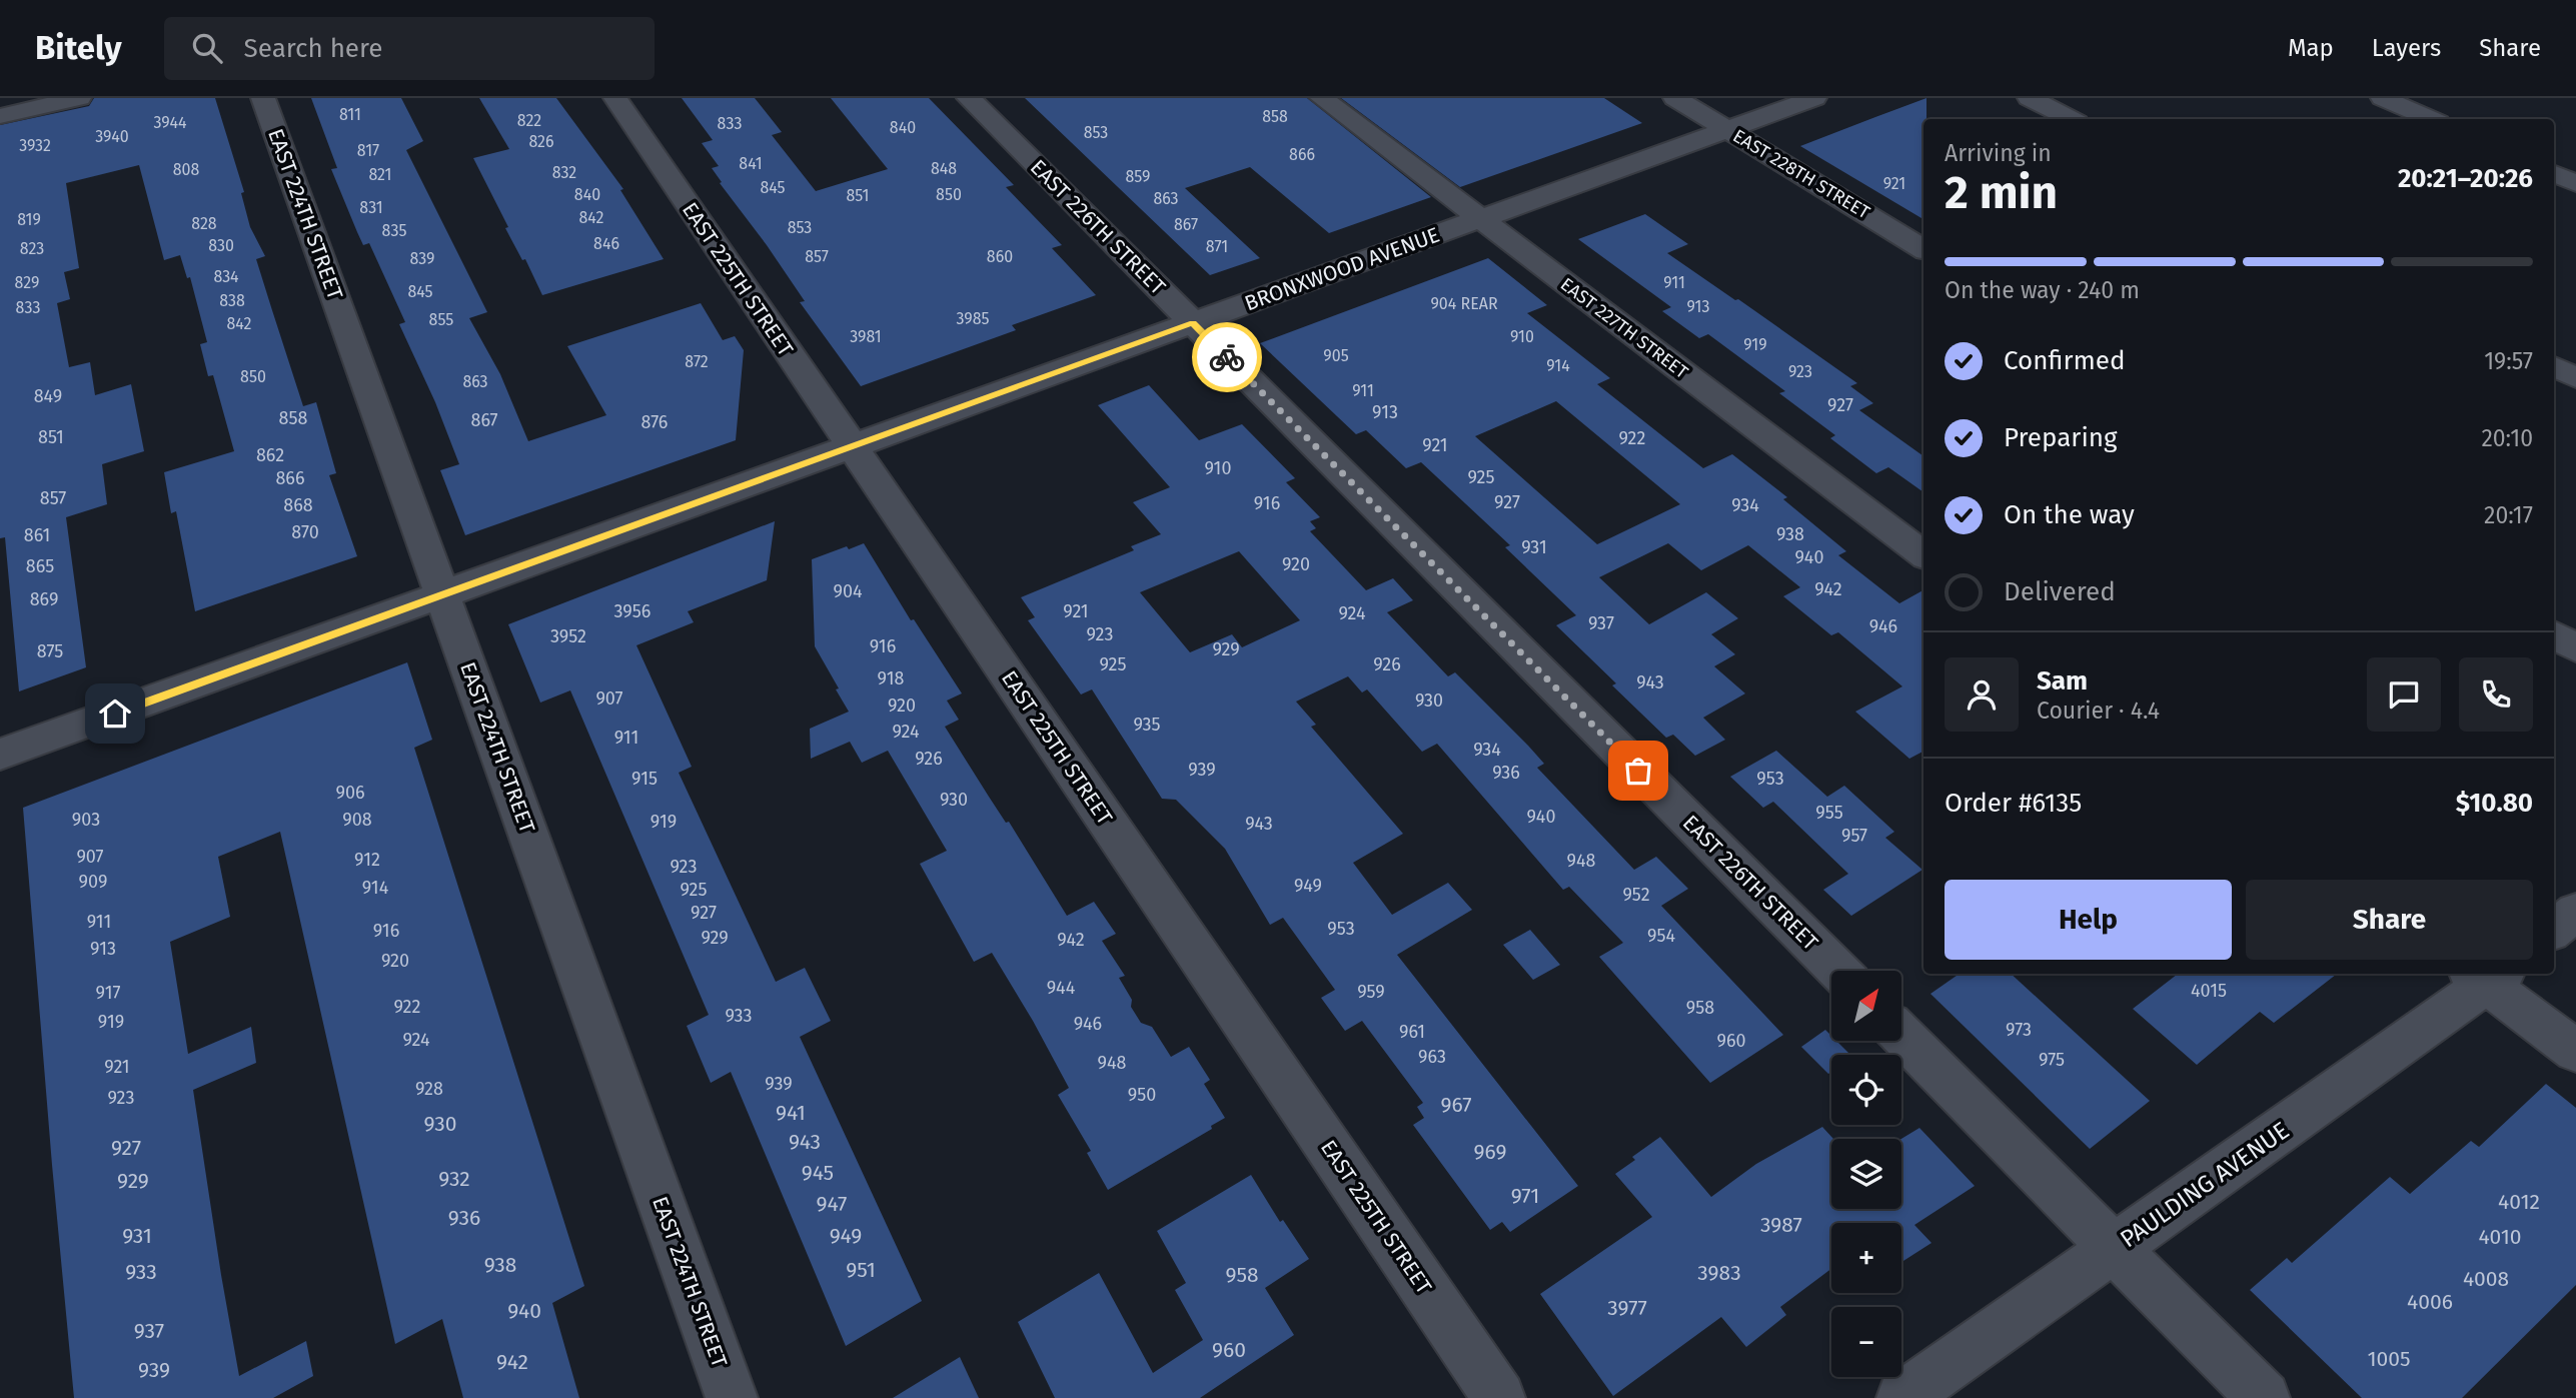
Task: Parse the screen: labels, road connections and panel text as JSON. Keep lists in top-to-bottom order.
{
  "streets": {
    "street": [
      "EAST 228TH STREET",
      "EAST 224TH STREET",
      "EAST 226TH STREET",
      "BRONXWOOD AVENUE",
      "EAST 225TH STREET",
      "EAST 227TH STREET",
      "PAULDING AVENUE"
    ]
  },
  "crossings": [
    ["EAST 228TH STREET", "BRONXWOOD AVENUE"],
    ["EAST 224TH STREET", "BRONXWOOD AVENUE"],
    ["EAST 226TH STREET", "BRONXWOOD AVENUE"],
    ["BRONXWOOD AVENUE", "EAST 225TH STREET"],
    ["BRONXWOOD AVENUE", "EAST 227TH STREET"]
  ],
  "house_numbers": [
    "811",
    "858",
    "822",
    "3944",
    "833",
    "840",
    "853",
    "3940",
    "826",
    "3932",
    "817",
    "866",
    "841",
    "848",
    "808",
    "832",
    "821",
    "859",
    "921",
    "845",
    "840",
    "850",
    "851",
    "863",
    "831",
    "842",
    "819",
    "828",
    "867",
    "853",
    "835",
    "846",
    "830",
    "871",
    "823",
    "857",
    "860",
    "839",
    "834",
    "829",
    "911",
    "845",
    "838",
    "904 REAR",
    "913",
    "833",
    "3985",
    "855",
    "842",
    "3981",
    "910",
    "919",
    "905",
    "872",
    "914",
    "923",
    "850",
    "863",
    "911",
    "849",
    "927",
    "913",
    "858",
    "867",
    "876",
    "851",
    "922",
    "921",
    "862",
    "910",
    "925",
    "866",
    "857",
    "927",
    "916",
    "868",
    "934",
    "870",
    "938",
    "861",
    "931",
    "940",
    "920",
    "865",
    "942",
    "904",
    "869",
    "3956",
    "921",
    "924",
    "937",
    "946",
    "923",
    "3952",
    "916",
    "929",
    "875",
    "925",
    "926",
    "918",
    "943",
    "907",
    "930",
    "920",
    "935",
    "924",
    "911",
    "934",
    "926",
    "939",
    "936",
    "915",
    "953",
    "906",
    "930",
    "955",
    "940",
    "903",
    "908",
    "919",
    "943",
    "957",
    "907",
    "912",
    "948",
    "923",
    "909",
    "949",
    "914",
    "925",
    "952",
    "927",
    "911",
    "953",
    "916",
    "954",
    "929",
    "942",
    "913",
    "920",
    "944",
    "4015",
    "959",
    "917",
    "922",
    "958",
    "933",
    "919",
    "946",
    "973",
    "961",
    "924",
    "960",
    "963",
    "975",
    "948",
    "921",
    "939",
    "928",
    "950",
    "923",
    "967",
    "941",
    "930",
    "943",
    "927",
    "969",
    "945",
    "932",
    "929",
    "971",
    "4012",
    "947",
    "936",
    "3987",
    "931",
    "949",
    "4010",
    "938",
    "951",
    "933",
    "3983",
    "958",
    "4008",
    "4006",
    "3977",
    "940",
    "937",
    "960",
    "1005",
    "942",
    "939"
  ],
  "north": "top right",
  "page": {
    "header": "Bitely",
    "search": "Search here",
    "nav": ["Map", "Layers", "Share"],
    "heading": ["2 min", "Arriving in", "20:21–20:26"],
    "panel": [
      "Sam",
      "Courier · 4.4",
      "Order #6135",
      "$10.80"
    ],
    "bar": "On the way · 240 m",
    "list": [
      ["Confirmed", "19:57"],
      ["Preparing", "20:10"],
      ["On the way", "20:17"],
      "Delivered"
    ],
    "buttons": ["Help", "Share"],
    "map_buttons": ["+", "−"]
  }
}
